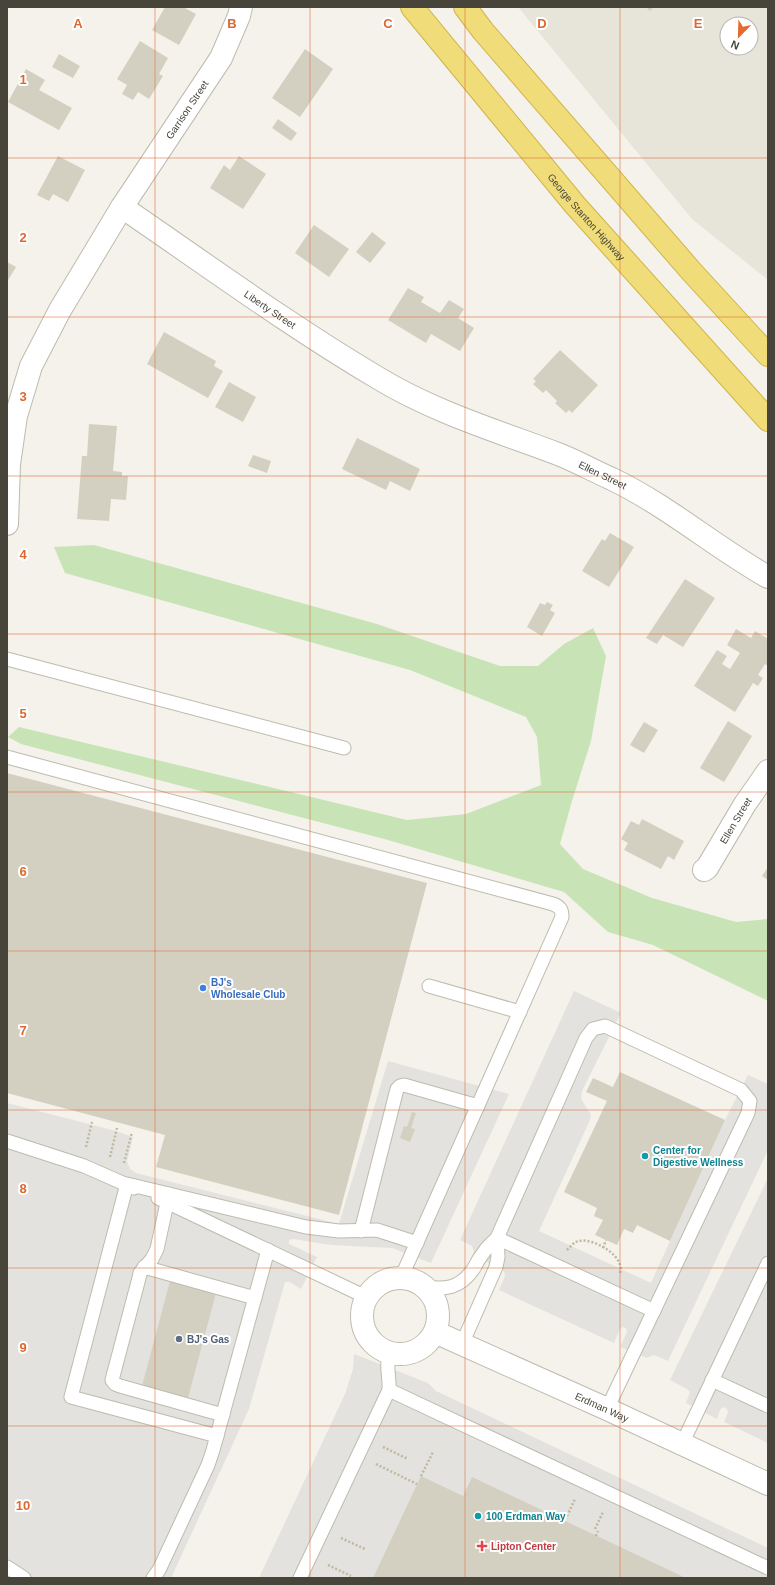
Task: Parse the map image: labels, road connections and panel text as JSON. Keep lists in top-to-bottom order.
{
  "streets": {
    "highway": ["George Stanton Highway"],
    "street": [
      "Garrison Street",
      "Liberty Street",
      "Ellen Street",
      "Erdman Way"
    ]
  },
  "crossings": [
    ["Garrison Street", "Liberty Street"],
    ["Liberty Street", "Ellen Street"]
  ],
  "places": {
    "other": [
      "BJ's Wholesale Club",
      "Center for Digestive Wellness",
      "BJ's Gas",
      "100 Erdman Way"
    ],
    "health": ["Lipton Center"]
  },
  "north": "bottom left",
  "grid": {
    "columns": [
      "A",
      "B",
      "C",
      "D",
      "E"
    ],
    "rows": [
      "1",
      "2",
      "3",
      "4",
      "5",
      "6",
      "7",
      "8",
      "9",
      "10"
    ]
  }
}
